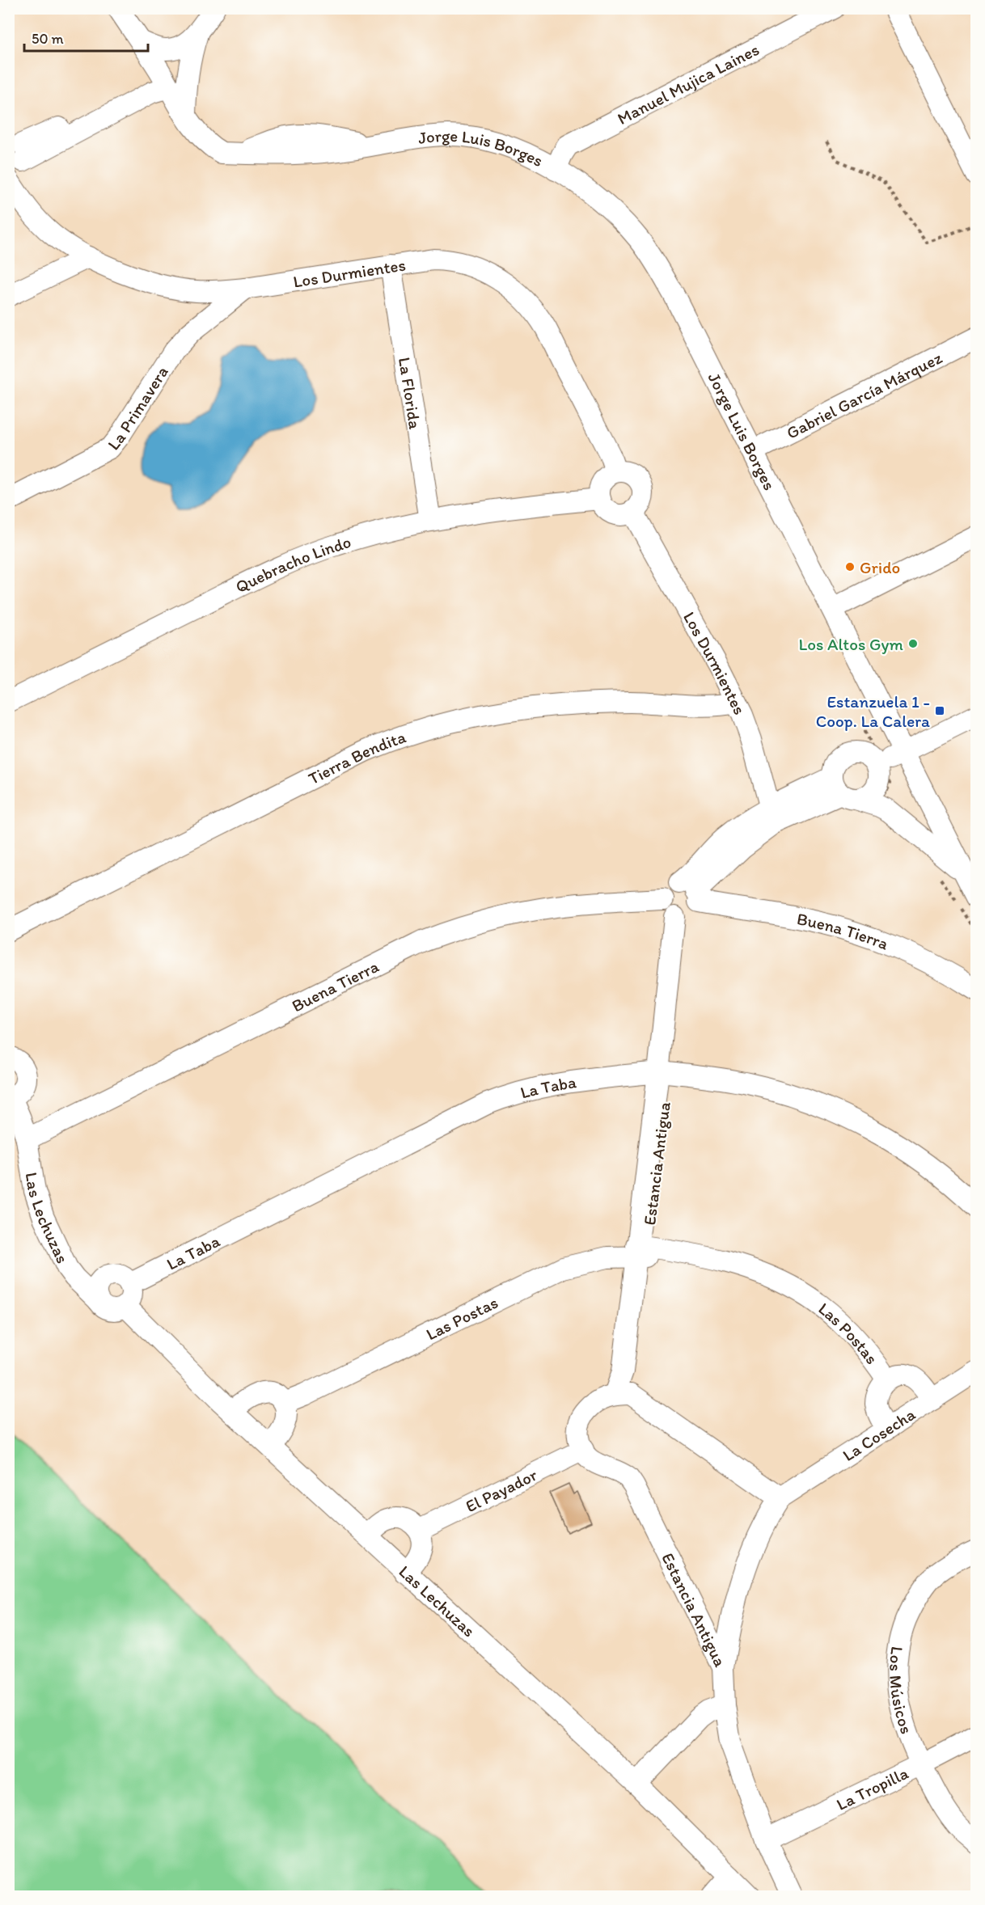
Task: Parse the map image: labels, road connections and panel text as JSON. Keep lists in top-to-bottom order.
{
  "streets": {
    "street": [
      "Manuel Mujica Laines",
      "Jorge Luis Borges",
      "Los Durmientes",
      "La Florida",
      "Gabriel García Márquez",
      "La Primavera",
      "Quebracho Lindo",
      "Tierra Bendita",
      "Buena Tierra",
      "La Taba",
      "Estancia Antigua",
      "Las Lechuzas",
      "Las Postas",
      "La Cosecha",
      "El Payador",
      "Los Músicos",
      "La Tropilla"
    ]
  },
  "crossings": [
    ["Manuel Mujica Laines", "Jorge Luis Borges"],
    ["Jorge Luis Borges", "Gabriel García Márquez"],
    ["Los Durmientes", "La Florida"],
    ["Los Durmientes", "La Primavera"],
    ["Los Durmientes", "Quebracho Lindo"],
    ["Los Durmientes", "Tierra Bendita"],
    ["La Florida", "Quebracho Lindo"],
    ["Buena Tierra", "Estancia Antigua"],
    ["Buena Tierra", "Las Lechuzas"],
    ["La Taba", "Estancia Antigua"],
    ["La Taba", "Las Lechuzas"],
    ["Estancia Antigua", "Las Postas"],
    ["Estancia Antigua", "La Cosecha"],
    ["Estancia Antigua", "El Payador"],
    ["Estancia Antigua", "La Tropilla"],
    ["Las Postas", "La Cosecha"],
    ["Los Músicos", "La Tropilla"]
  ],
  "places": {
    "other": ["Grido", "Los Altos Gym"],
    "transit": ["Estanzuela 1 - Coop. La Calera"]
  },
  "scale_bar": "50 m"
}
